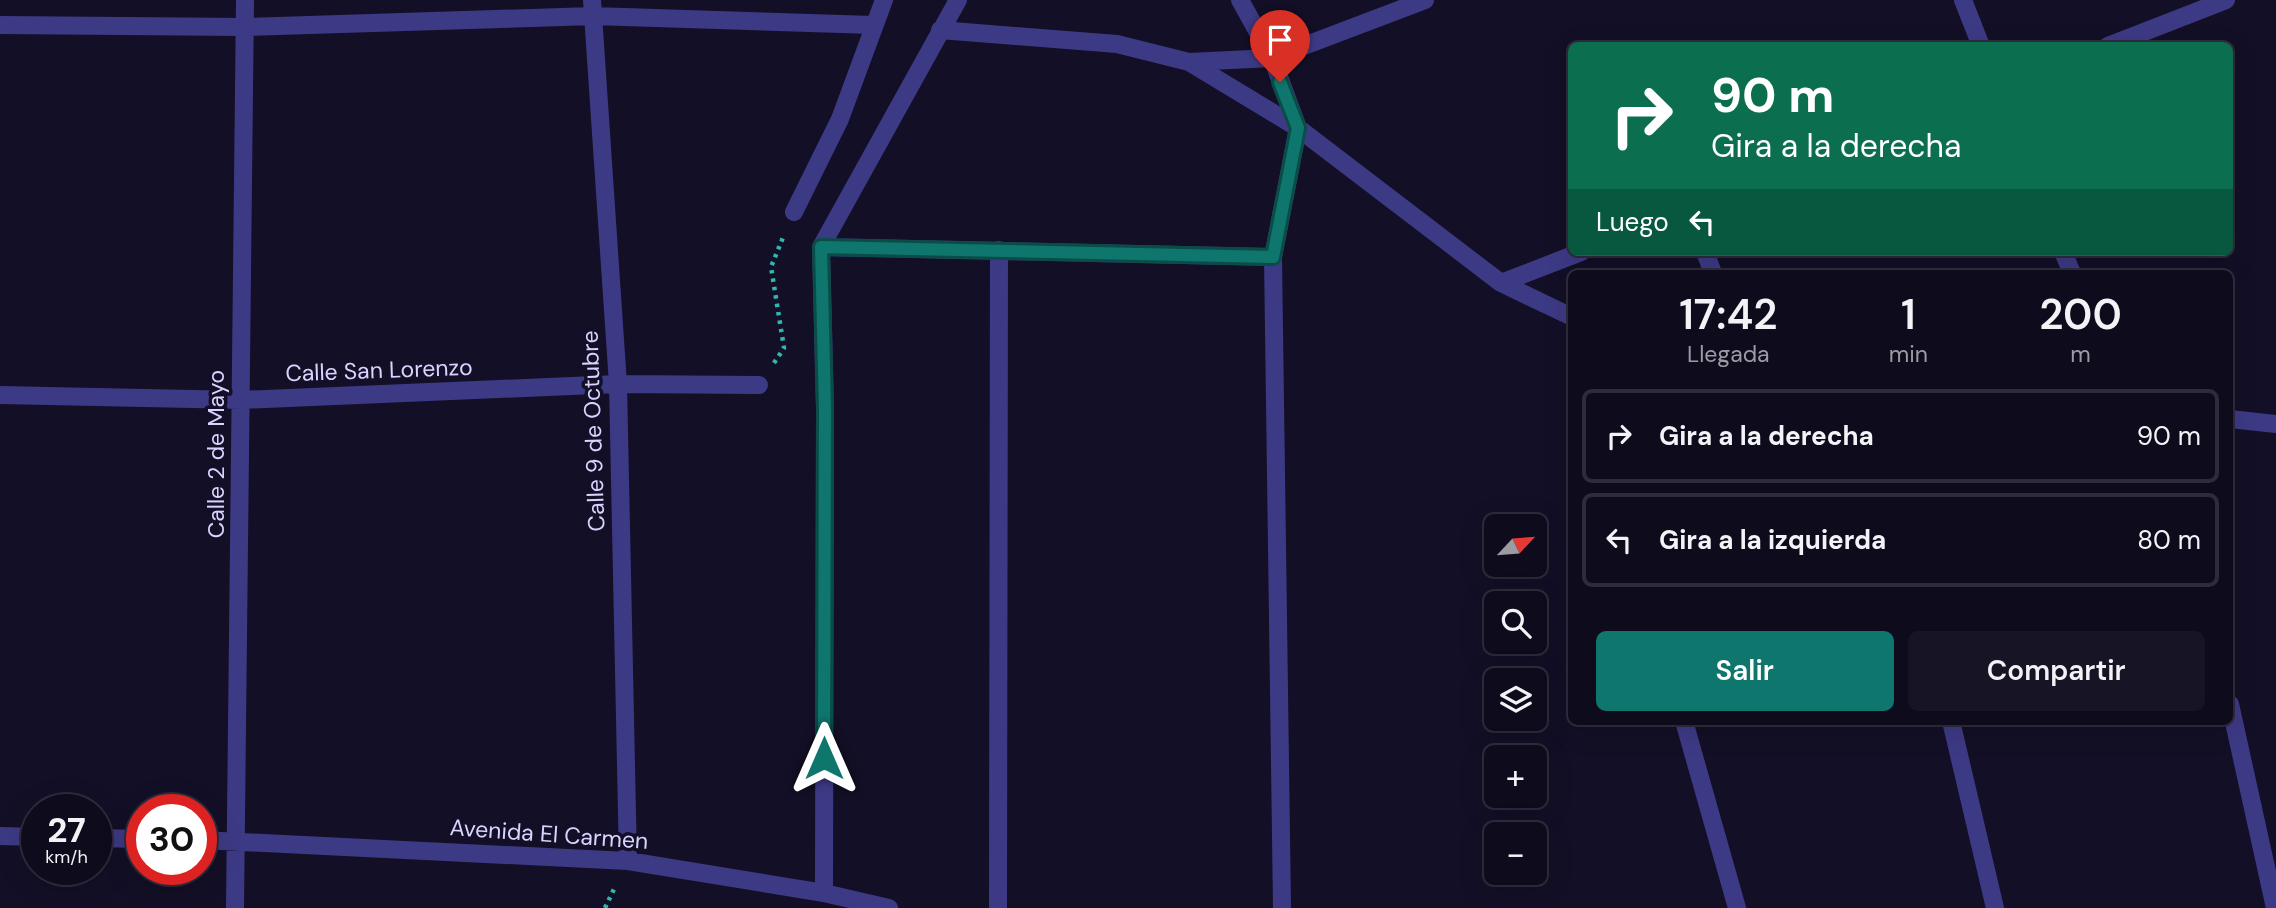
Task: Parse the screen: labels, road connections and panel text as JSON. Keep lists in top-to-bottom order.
{
  "streets": {
    "street": [
      "Calle San Lorenzo",
      "Calle 9 de Octubre",
      "Calle 2 de Mayo",
      "Avenida El Carmen"
    ]
  },
  "crossings": [
    ["Calle San Lorenzo", "Calle 9 de Octubre"],
    ["Calle San Lorenzo", "Calle 2 de Mayo"],
    ["Calle 9 de Octubre", "Avenida El Carmen"],
    ["Calle 2 de Mayo", "Avenida El Carmen"]
  ],
  "north": "top right",
  "page": {
    "turn": ["90 m", "Gira a la derecha"],
    "then": "Luego",
    "eta": [
      "17:42",
      "Llegada",
      "1",
      "min",
      "200",
      "m"
    ],
    "list": [
      {
        "name": "Gira a la derecha",
        "value": "90 m"
      },
      {
        "name": "Gira a la izquierda",
        "value": "80 m"
      }
    ],
    "map_buttons": ["+", "−"],
    "buttons": ["Salir", "Compartir"],
    "speed": "27 km/h",
    "limit": "30"
  }
}
